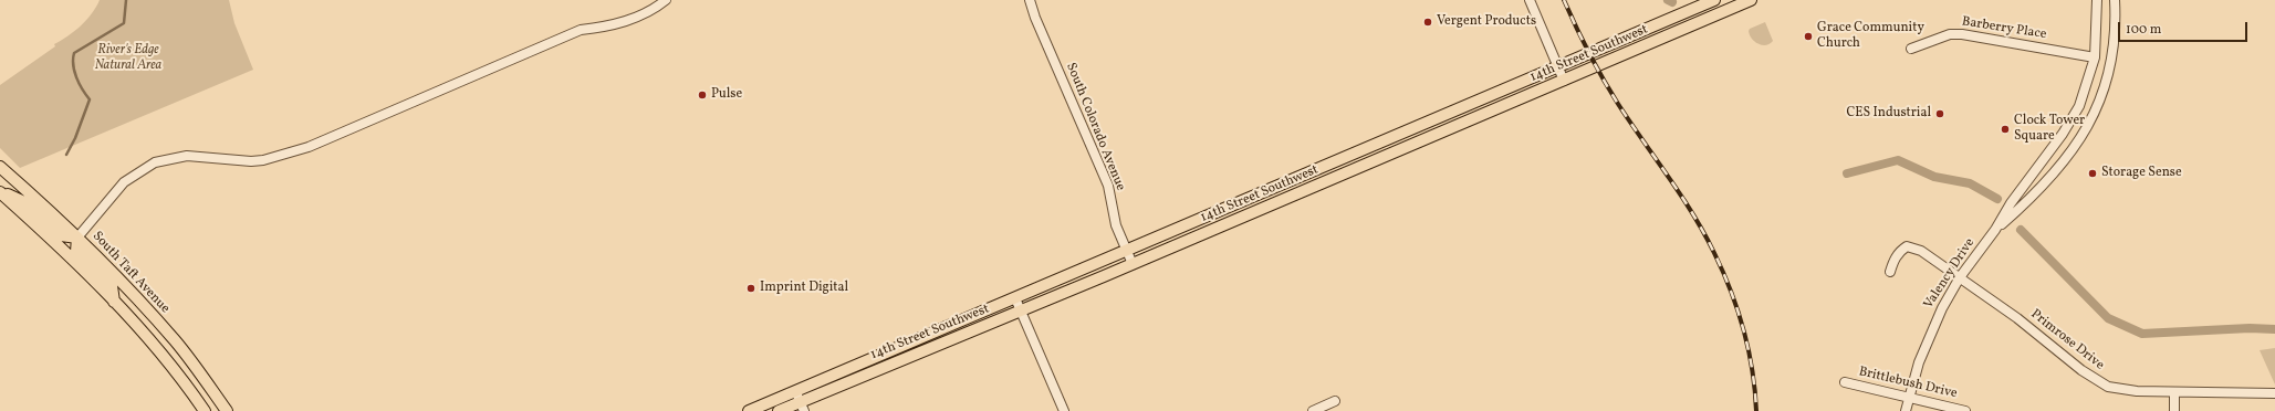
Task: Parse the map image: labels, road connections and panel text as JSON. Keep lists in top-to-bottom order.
{
  "streets": {
    "main road": ["14th Street Southwest", "South Taft Avenue"],
    "street": [
      "Barberry Place",
      "South Colorado Avenue",
      "Valency Drive",
      "Primrose Drive",
      "Brittlebush Drive"
    ]
  },
  "crossings": [
    ["Barberry Place", "Valency Drive"],
    ["14th Street Southwest", "South Colorado Avenue"],
    ["Valency Drive", "Primrose Drive"],
    ["Valency Drive", "Brittlebush Drive"]
  ],
  "parks": ["River's Edge Natural Area"],
  "places": [
    "Vergent Products",
    "Grace Community Church",
    "Pulse",
    "CES Industrial",
    "Clock Tower Square",
    "Storage Sense",
    "Imprint Digital"
  ],
  "scale_bar": "100 m"
}
